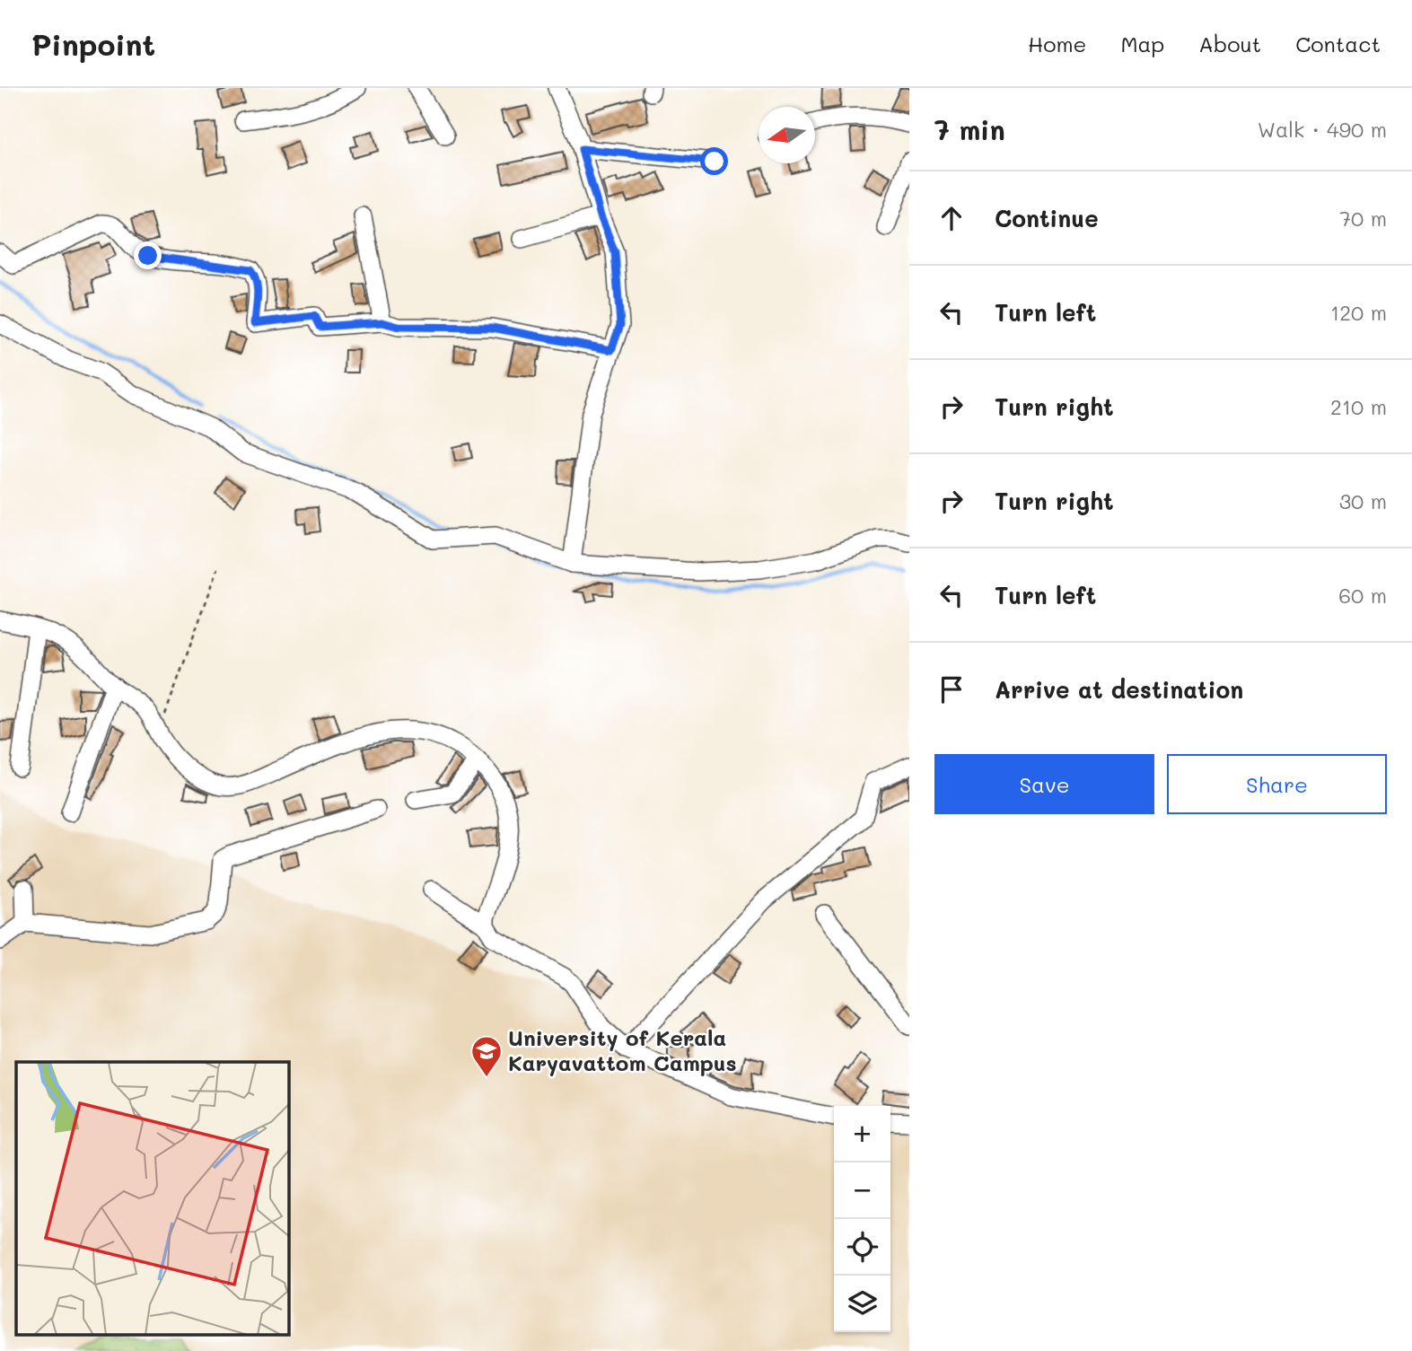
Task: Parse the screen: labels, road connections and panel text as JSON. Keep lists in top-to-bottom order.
{
  "places": {
    "school or university": ["University of Kerala Karyavattom Campus"]
  },
  "north": "left",
  "page": {
    "header": "Pinpoint",
    "nav": [
      "Home",
      "Map",
      "About",
      "Contact"
    ],
    "heading": ["7 min", "Walk · 490 m"],
    "list": [
      ["Continue", "70 m"],
      ["Turn left", "120 m"],
      ["Turn right", "210 m"],
      ["Turn right", "30 m"],
      ["Turn left", "60 m"],
      "Arrive at destination"
    ],
    "buttons": ["Save", "Share"],
    "map_buttons": ["+", "−"]
  }
}
